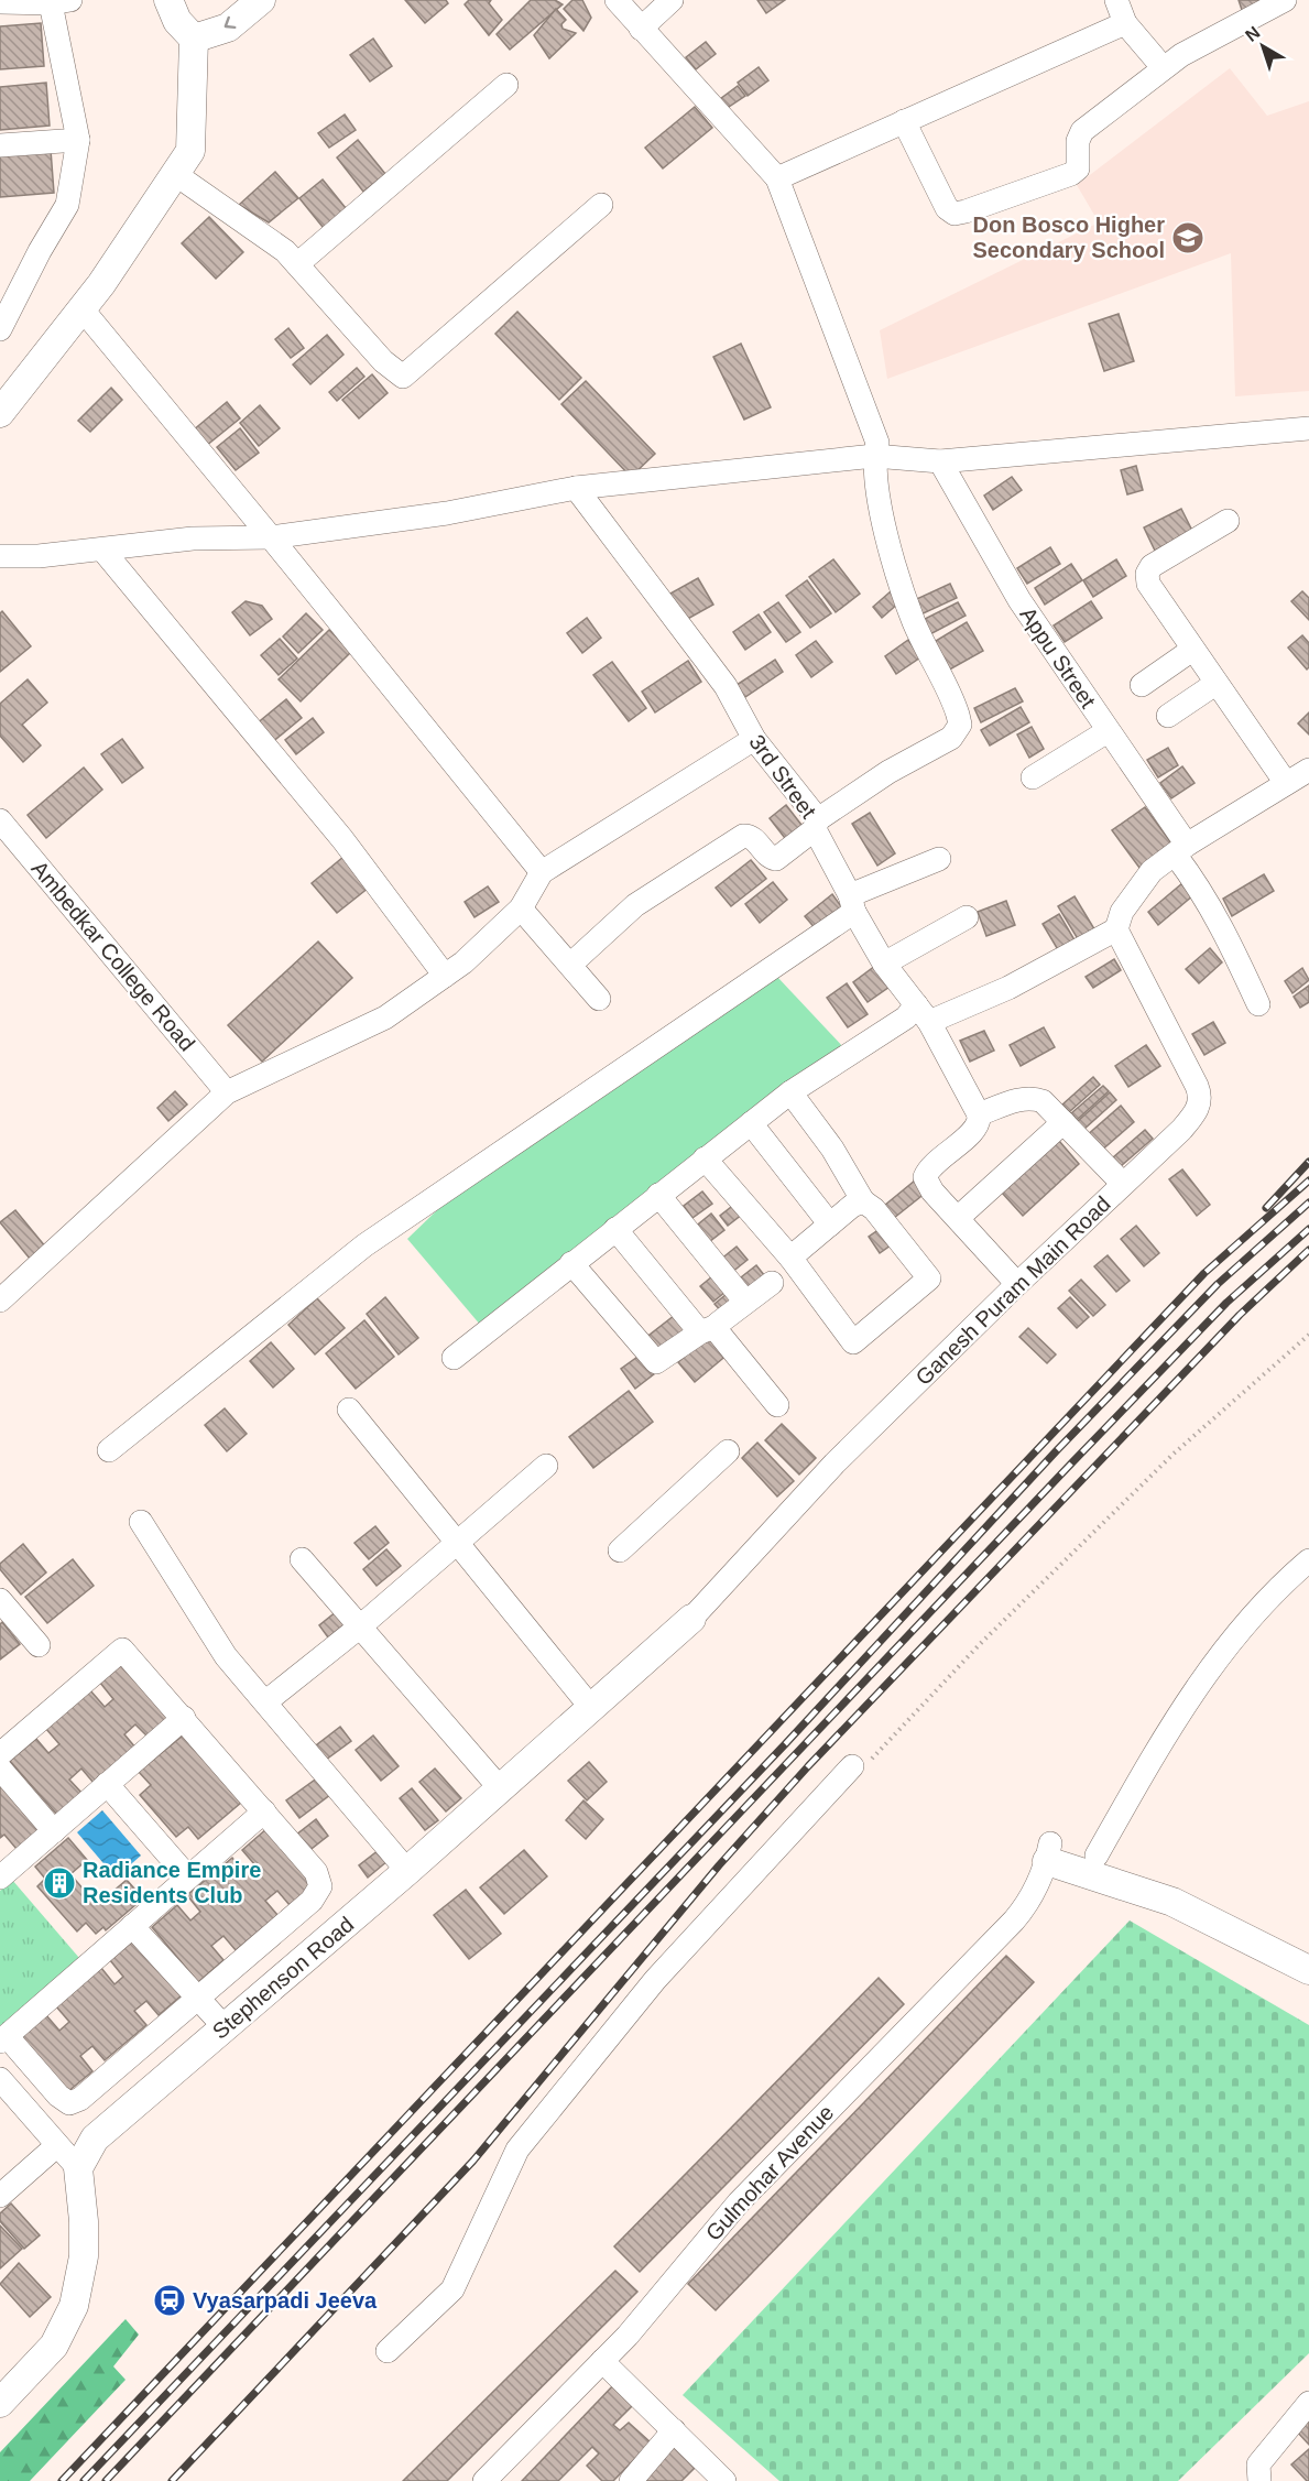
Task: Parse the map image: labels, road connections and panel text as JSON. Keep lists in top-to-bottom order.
{
  "streets": {
    "main road": ["Stephenson Road"],
    "street": [
      "Appu Street",
      "3rd Street",
      "Ambedkar College Road",
      "Ganesh Puram Main Road",
      "Gulmohar Avenue"
    ]
  },
  "crossings": [
    ["Ganesh Puram Main Road", "Stephenson Road"]
  ],
  "places": {
    "school or university": ["Don Bosco Higher Secondary School"],
    "building": ["Radiance Empire Residents Club"],
    "station": ["Vyasarpadi Jeeva"]
  },
  "north": "top left"
}
